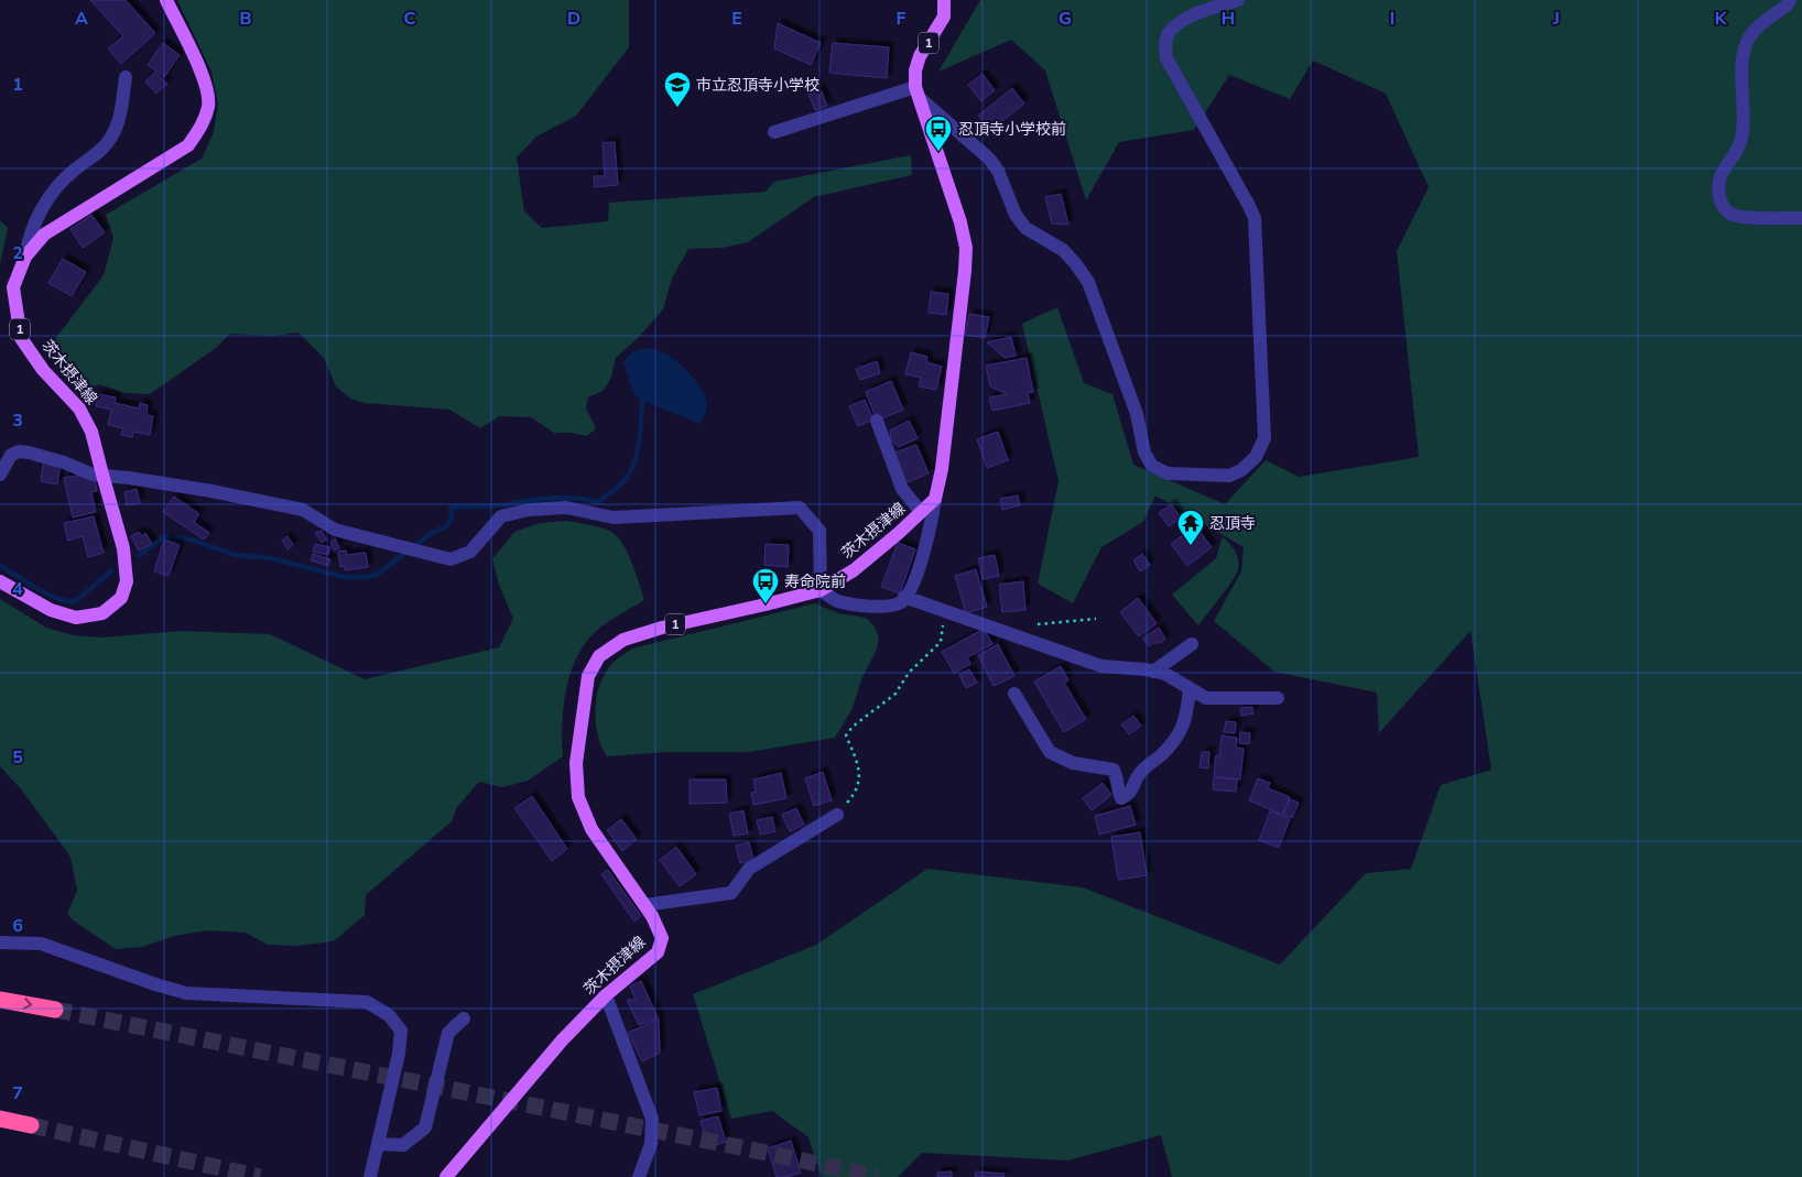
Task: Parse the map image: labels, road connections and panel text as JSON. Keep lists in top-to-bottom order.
{
  "streets": {
    "main road": ["1", "茨木摂津線"]
  },
  "crossings": [
    ["1", "茨木摂津線"]
  ],
  "places": {
    "school or university": ["市立忍頂寺小学校"],
    "bus stop": ["忍頂寺小学校前", "寿命院前"],
    "temple": ["忍頂寺"]
  },
  "grid": {
    "columns": [
      "A",
      "B",
      "C",
      "D",
      "E",
      "F",
      "G",
      "H",
      "I",
      "J",
      "K"
    ],
    "rows": [
      "1",
      "2",
      "3",
      "4",
      "5",
      "6",
      "7"
    ]
  }
}
